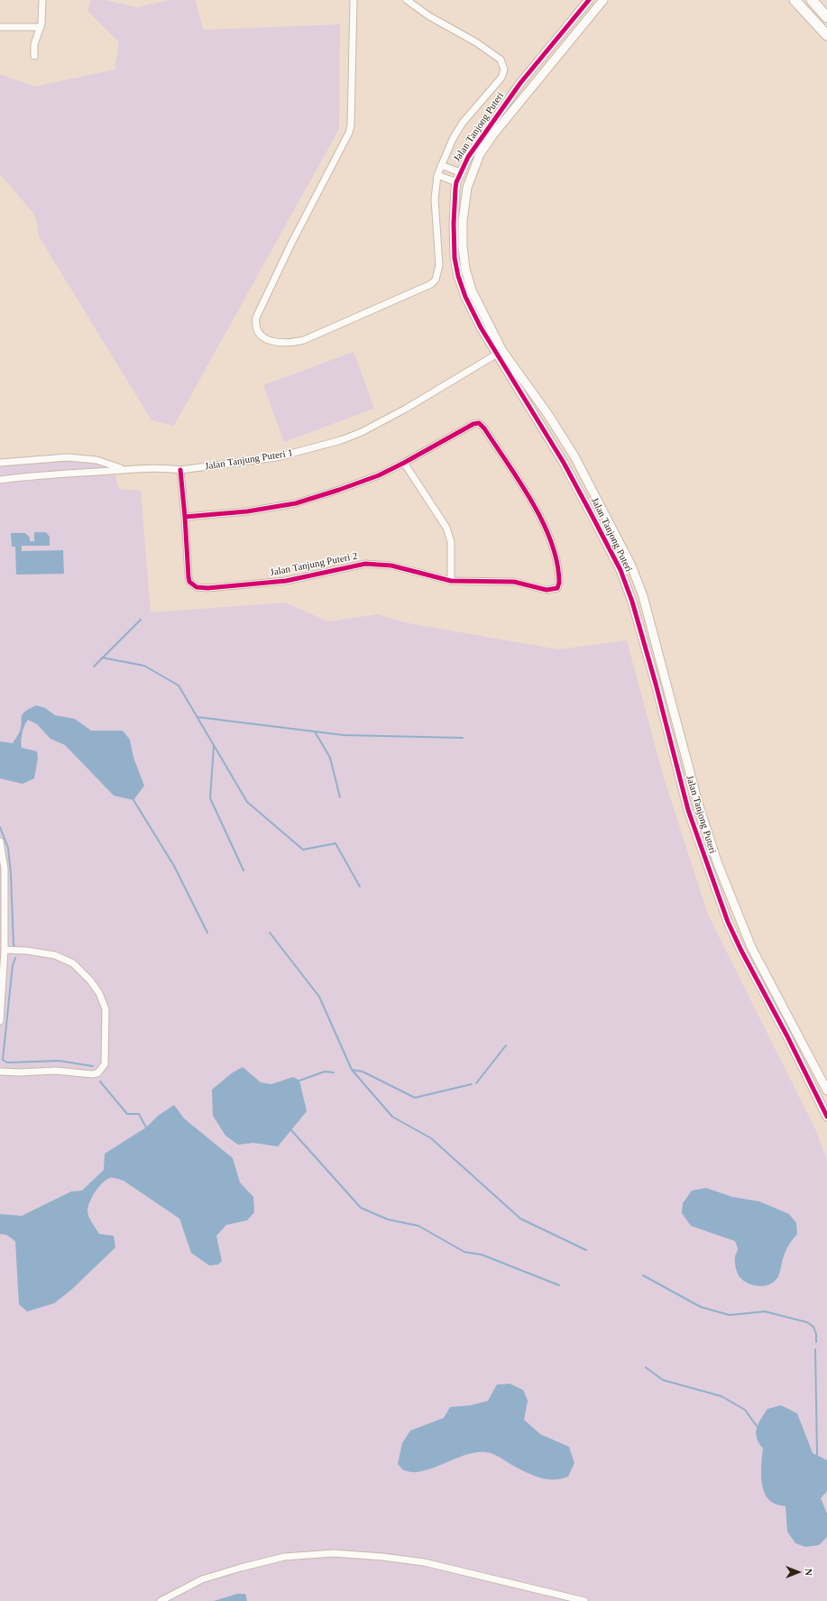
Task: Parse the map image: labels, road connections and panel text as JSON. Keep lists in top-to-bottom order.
{
  "streets": {
    "street": ["Jalan Tanjong Puteri", "Jalan Tanjung Puteri 1", "Jalan Tanjung Puteri 2"]
  },
  "crossings": [
    ["Jalan Tanjong Puteri", "Jalan Tanjung Puteri 1"],
    ["Jalan Tanjung Puteri 1", "Jalan Tanjung Puteri 2"]
  ],
  "north": "right"
}
